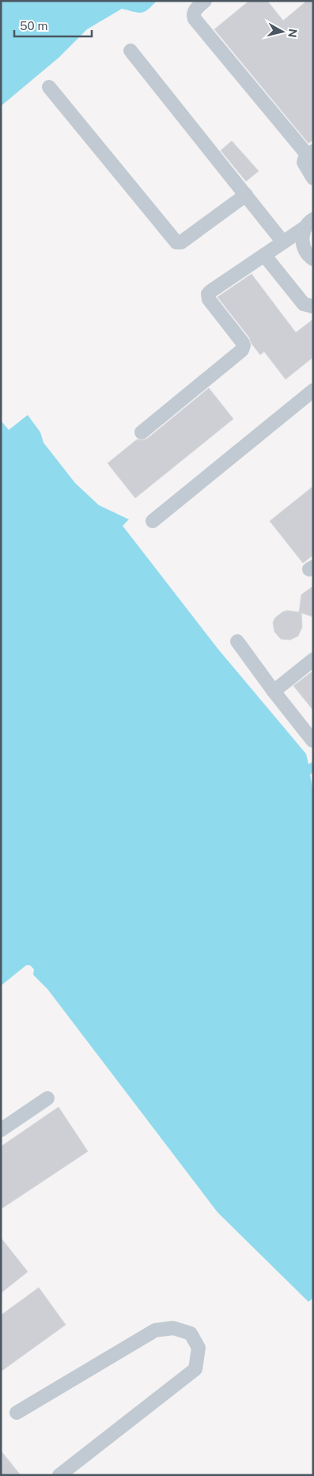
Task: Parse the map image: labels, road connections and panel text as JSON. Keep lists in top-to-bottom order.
{
  "scale_bar": "50 m",
  "north": "right"
}
